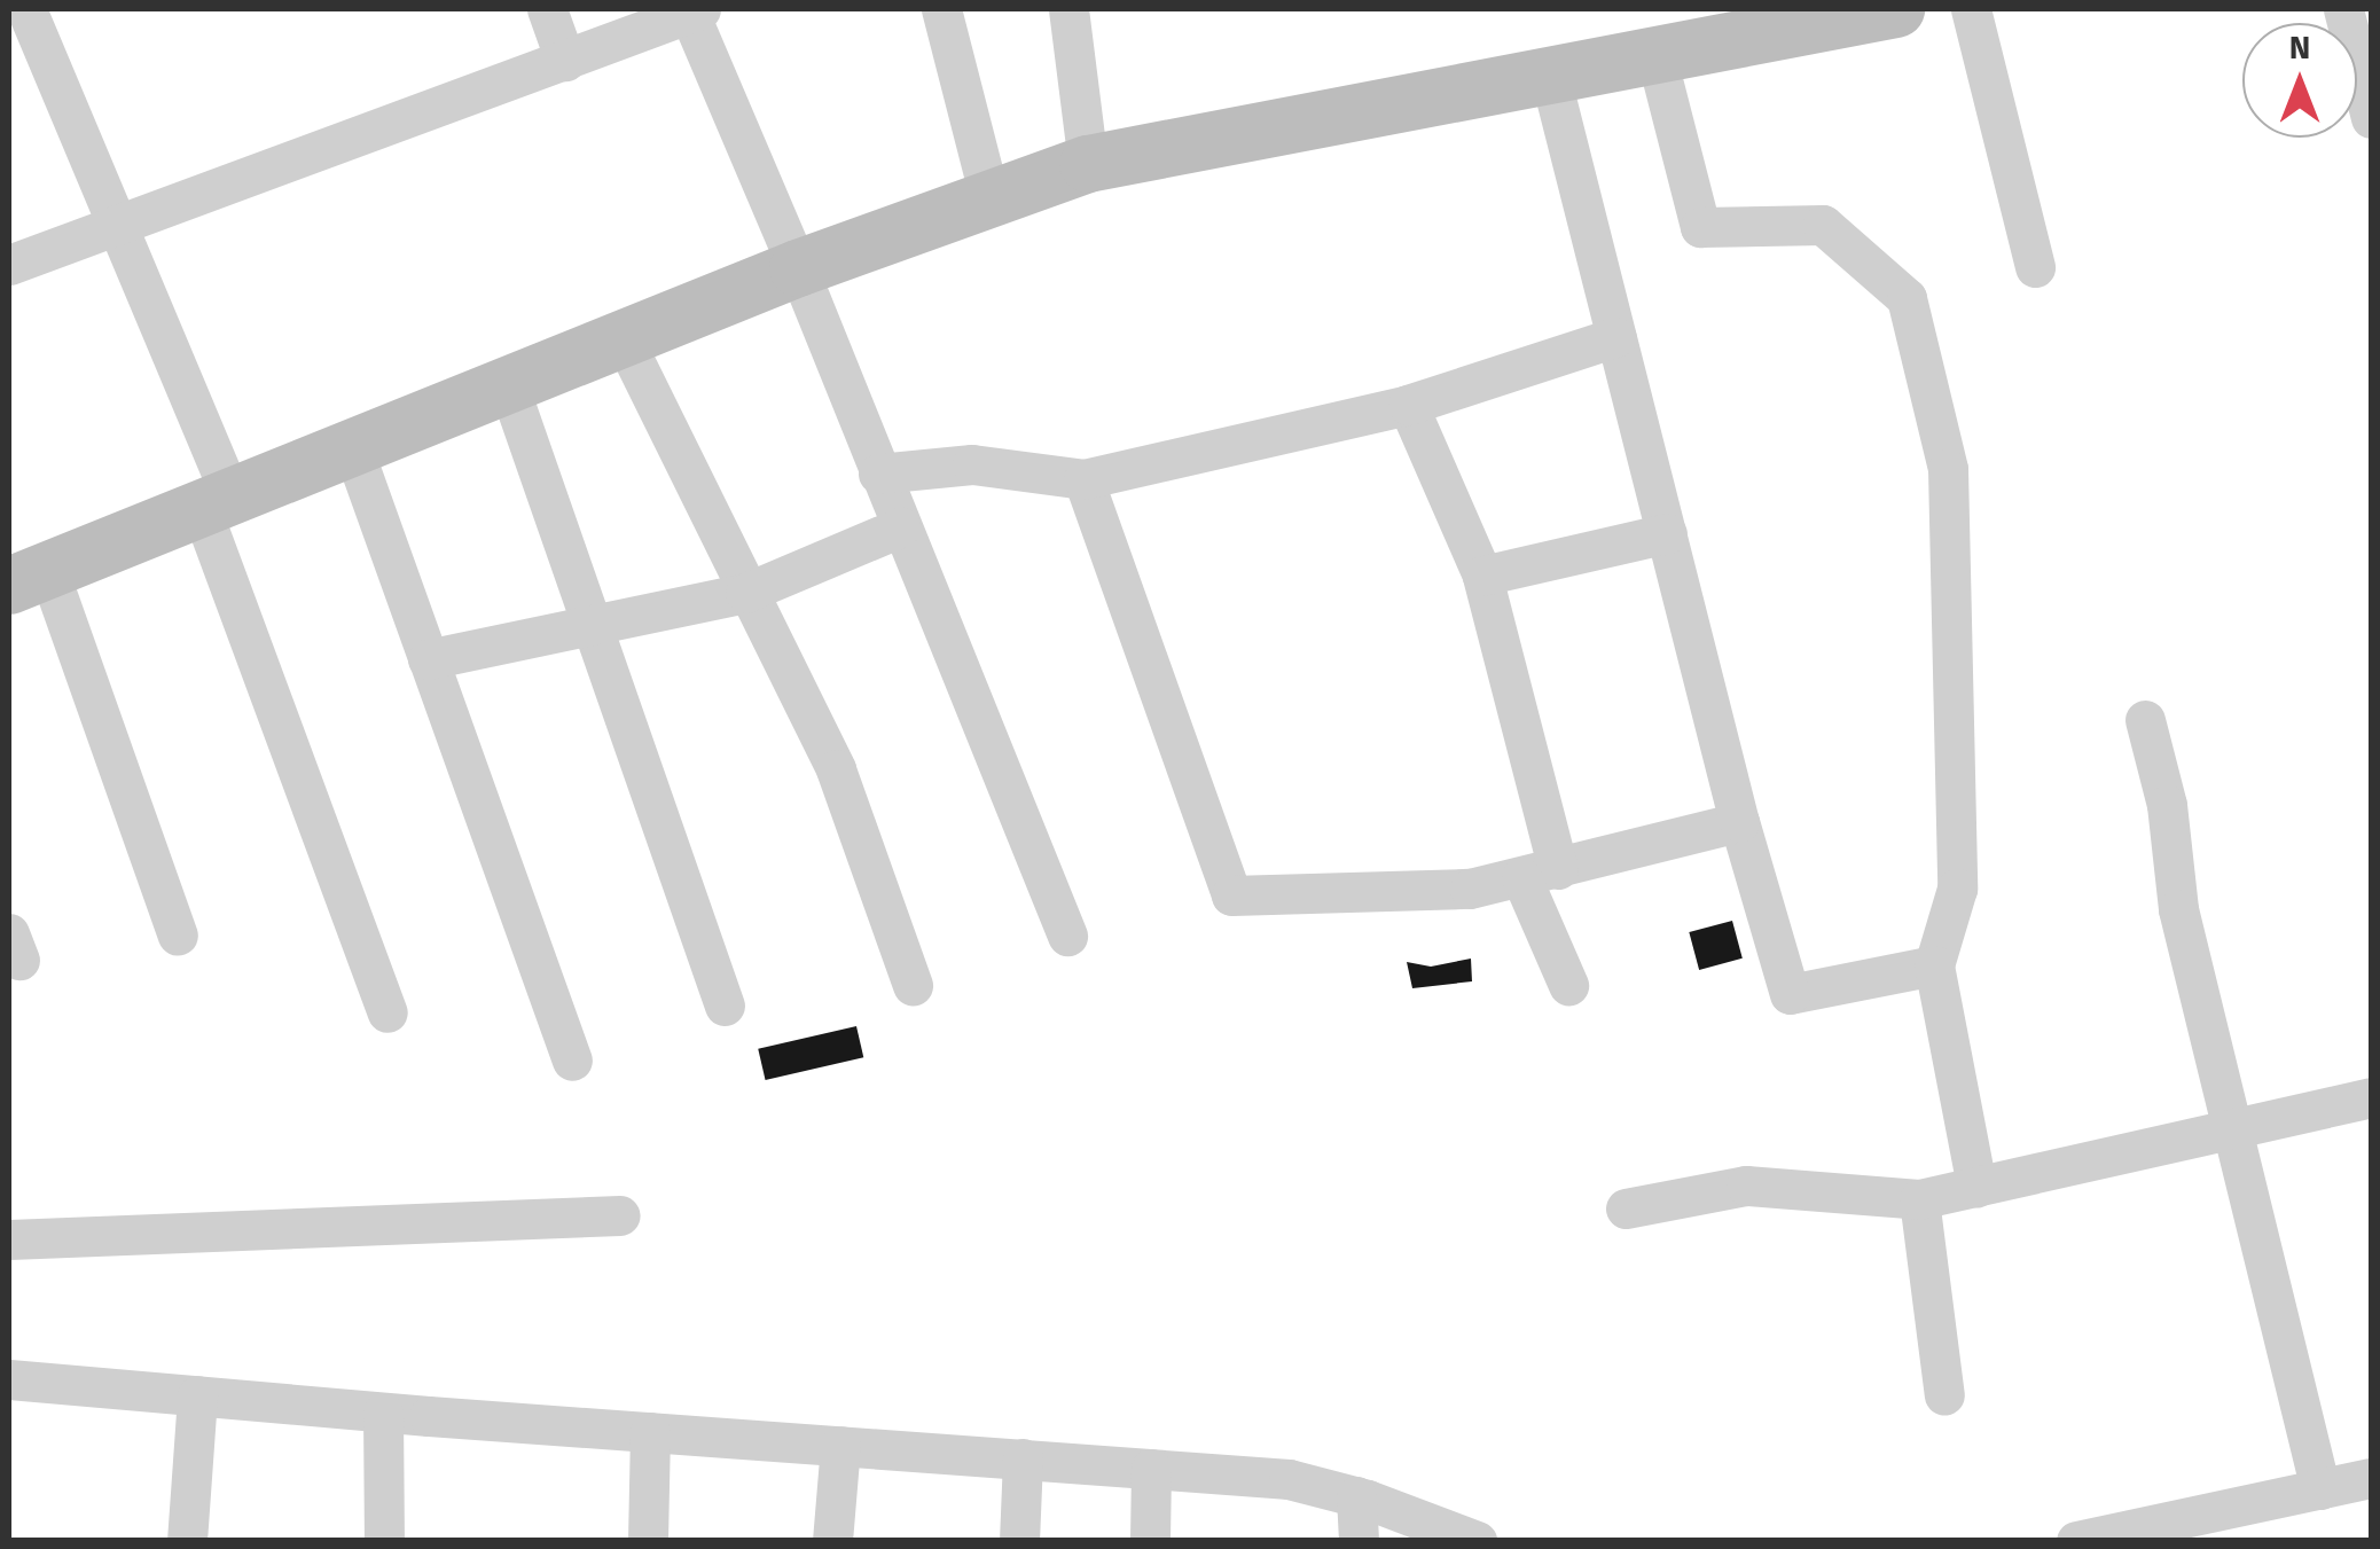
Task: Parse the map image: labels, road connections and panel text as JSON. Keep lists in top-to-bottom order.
{
  "north": "top"
}
